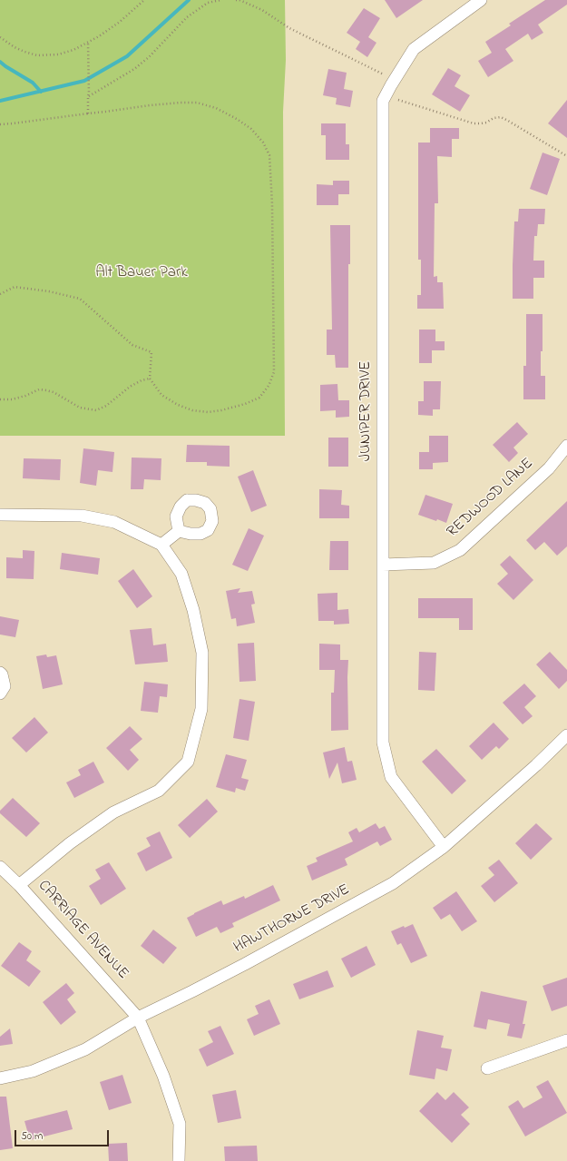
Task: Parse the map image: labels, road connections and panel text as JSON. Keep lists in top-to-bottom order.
{
  "streets": {
    "street": [
      "JUNIPER DRIVE",
      "REDWOOD LANE",
      "HAWTHORNE DRIVE",
      "CARRIAGE AVENUE"
    ]
  },
  "crossings": [
    ["JUNIPER DRIVE", "REDWOOD LANE"],
    ["JUNIPER DRIVE", "HAWTHORNE DRIVE"],
    ["HAWTHORNE DRIVE", "CARRIAGE AVENUE"]
  ],
  "parks": ["Alt Bauer Park"],
  "scale_bar": "50 m"
}
